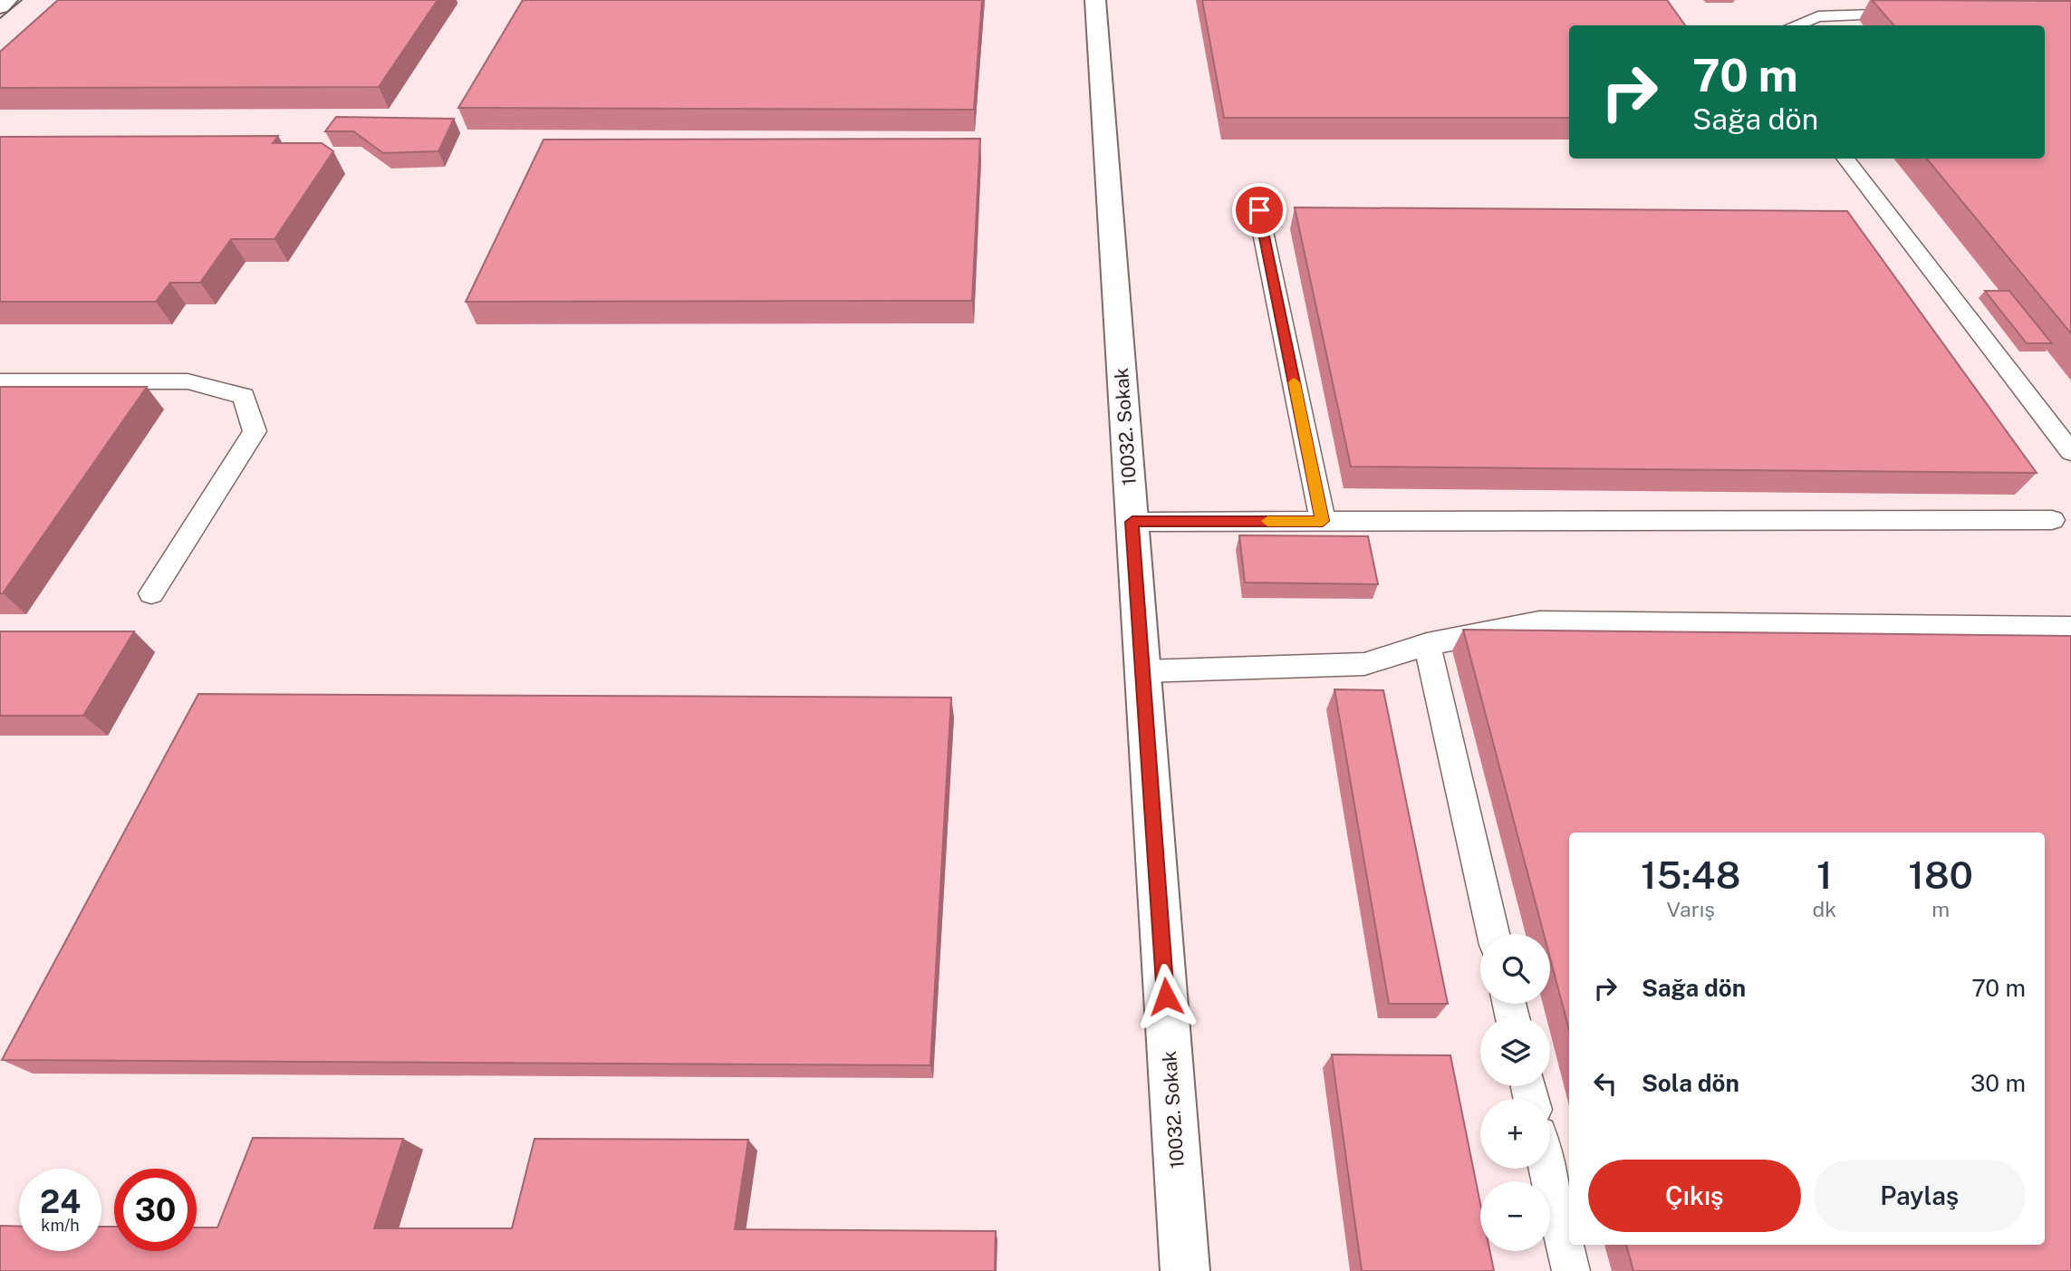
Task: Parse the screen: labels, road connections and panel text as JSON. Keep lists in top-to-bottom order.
{
  "streets": {
    "street": ["10032. Sokak"]
  },
  "page": {
    "turn": ["70 m", "Sağa dön"],
    "eta": [
      "15:48",
      "Varış",
      "1",
      "dk",
      "180",
      "m"
    ],
    "map_buttons": ["+", "−"],
    "list": [
      {
        "name": "Sağa dön",
        "value": "70 m"
      },
      {
        "name": "Sola dön",
        "value": "30 m"
      }
    ],
    "buttons": ["Çıkış", "Paylaş"],
    "speed": "24 km/h",
    "limit": "30"
  }
}
